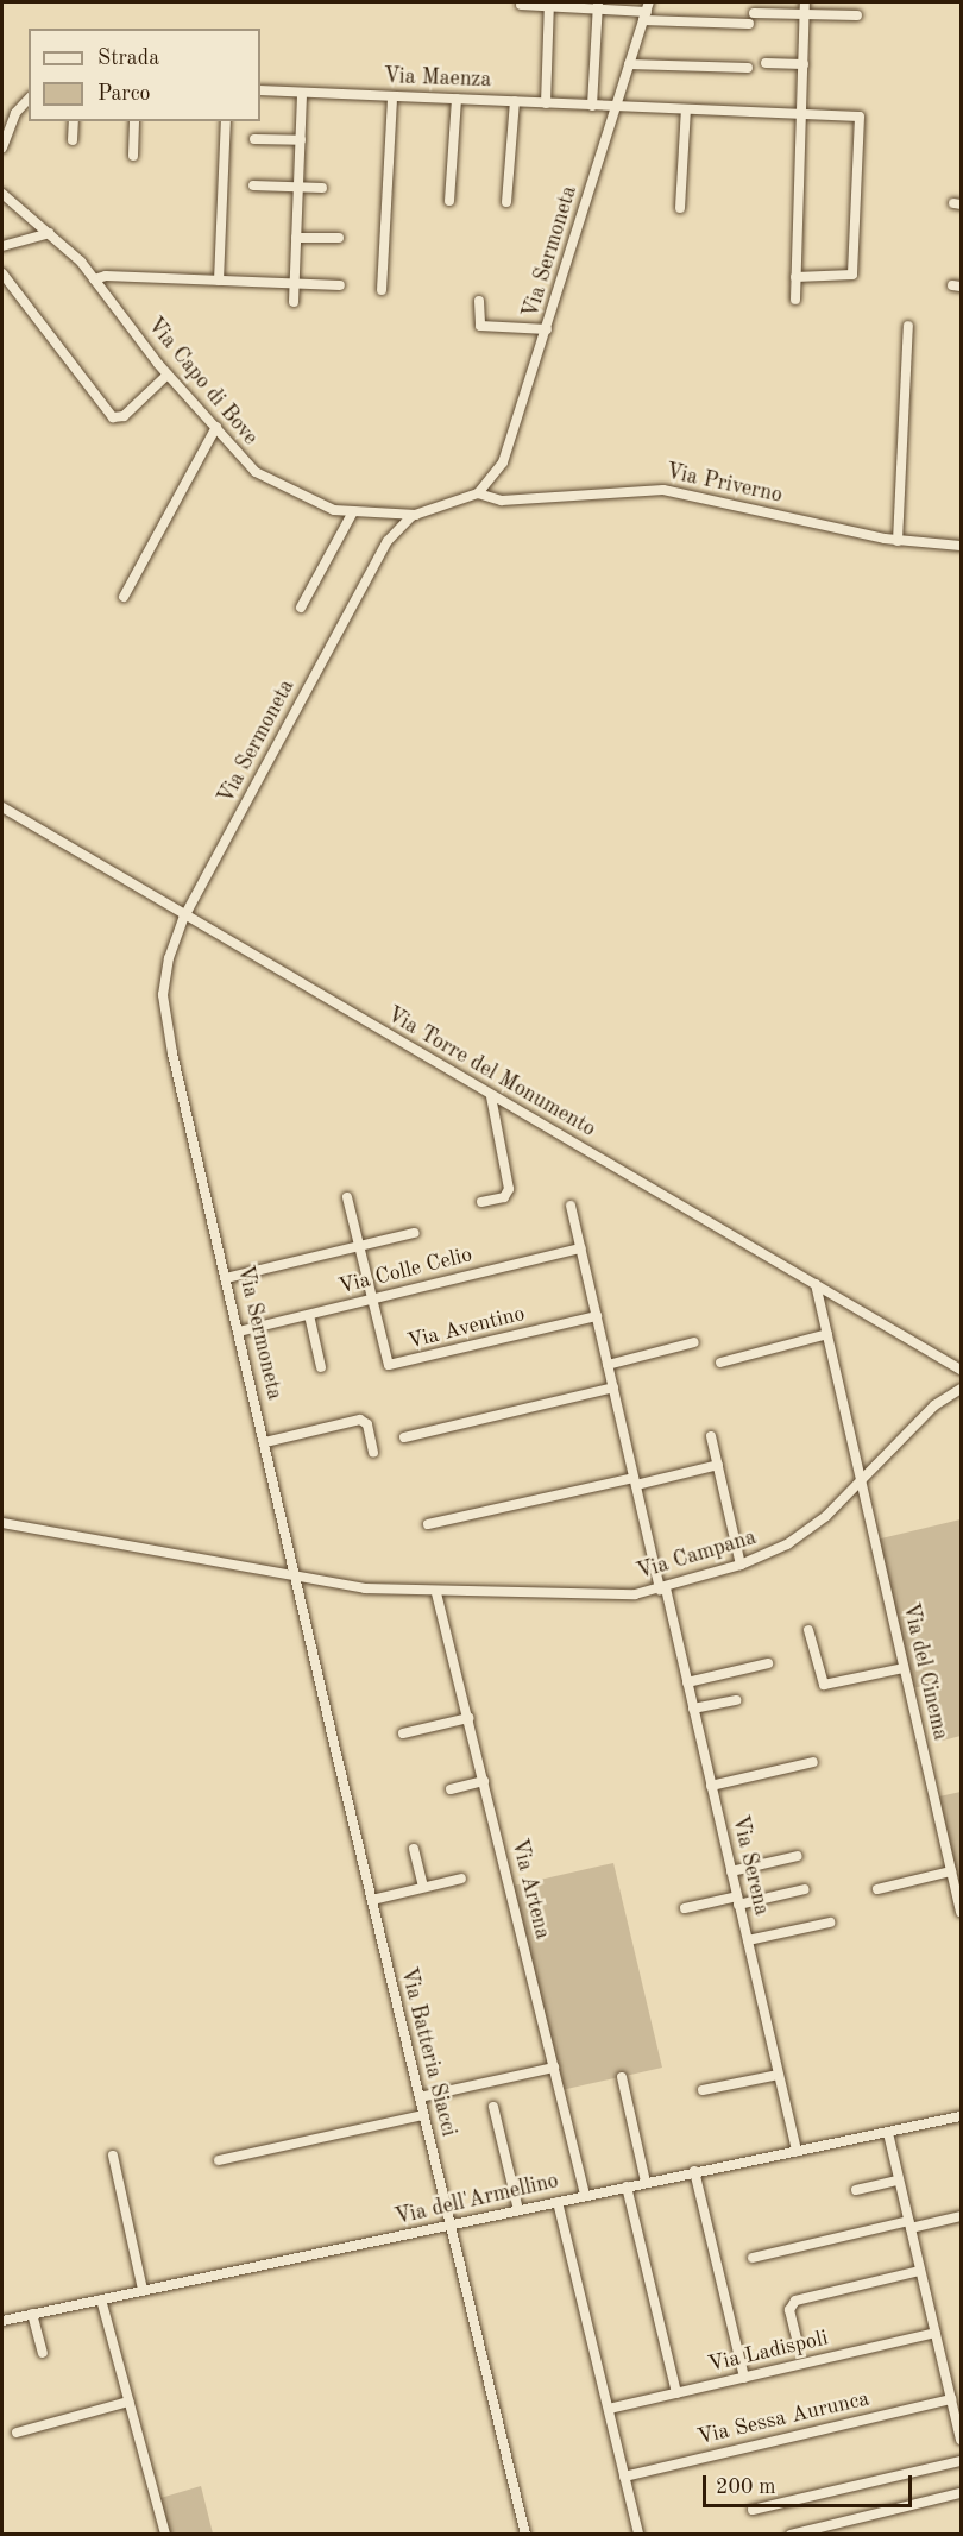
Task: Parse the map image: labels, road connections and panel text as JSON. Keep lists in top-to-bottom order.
{
  "streets": {
    "street": [
      "Via Maenza",
      "Via Sermoneta",
      "Via Capo di Bove",
      "Via Priverno",
      "Via Torre del Monumento",
      "Via Colle Celio",
      "Via Aventino",
      "Via Campana",
      "Via del Cinema",
      "Via Serena",
      "Via Artena",
      "Via Batteria Siacci",
      "Via dell'Armellino",
      "Via Ladispoli",
      "Via Sessa Aurunca"
    ]
  },
  "crossings": [
    ["Via Maenza", "Via Sermoneta"],
    ["Via Sermoneta", "Via Capo di Bove"],
    ["Via Sermoneta", "Via Priverno"],
    ["Via Sermoneta", "Via Torre del Monumento"],
    ["Via Sermoneta", "Via Colle Celio"],
    ["Via Sermoneta", "Via Campana"],
    ["Via Sermoneta", "Via Batteria Siacci"],
    ["Via Torre del Monumento", "Via del Cinema"],
    ["Via Colle Celio", "Via Aventino"],
    ["Via Colle Celio", "Via Serena"],
    ["Via Aventino", "Via Serena"],
    ["Via Campana", "Via del Cinema"],
    ["Via Campana", "Via Serena"],
    ["Via Campana", "Via Artena"],
    ["Via Campana", "Via Batteria Siacci"],
    ["Via Serena", "Via dell'Armellino"],
    ["Via Artena", "Via dell'Armellino"],
    ["Via Batteria Siacci", "Via dell'Armellino"]
  ],
  "legend": ["Strada", "Parco"],
  "scale_bar": "200 m"
}
